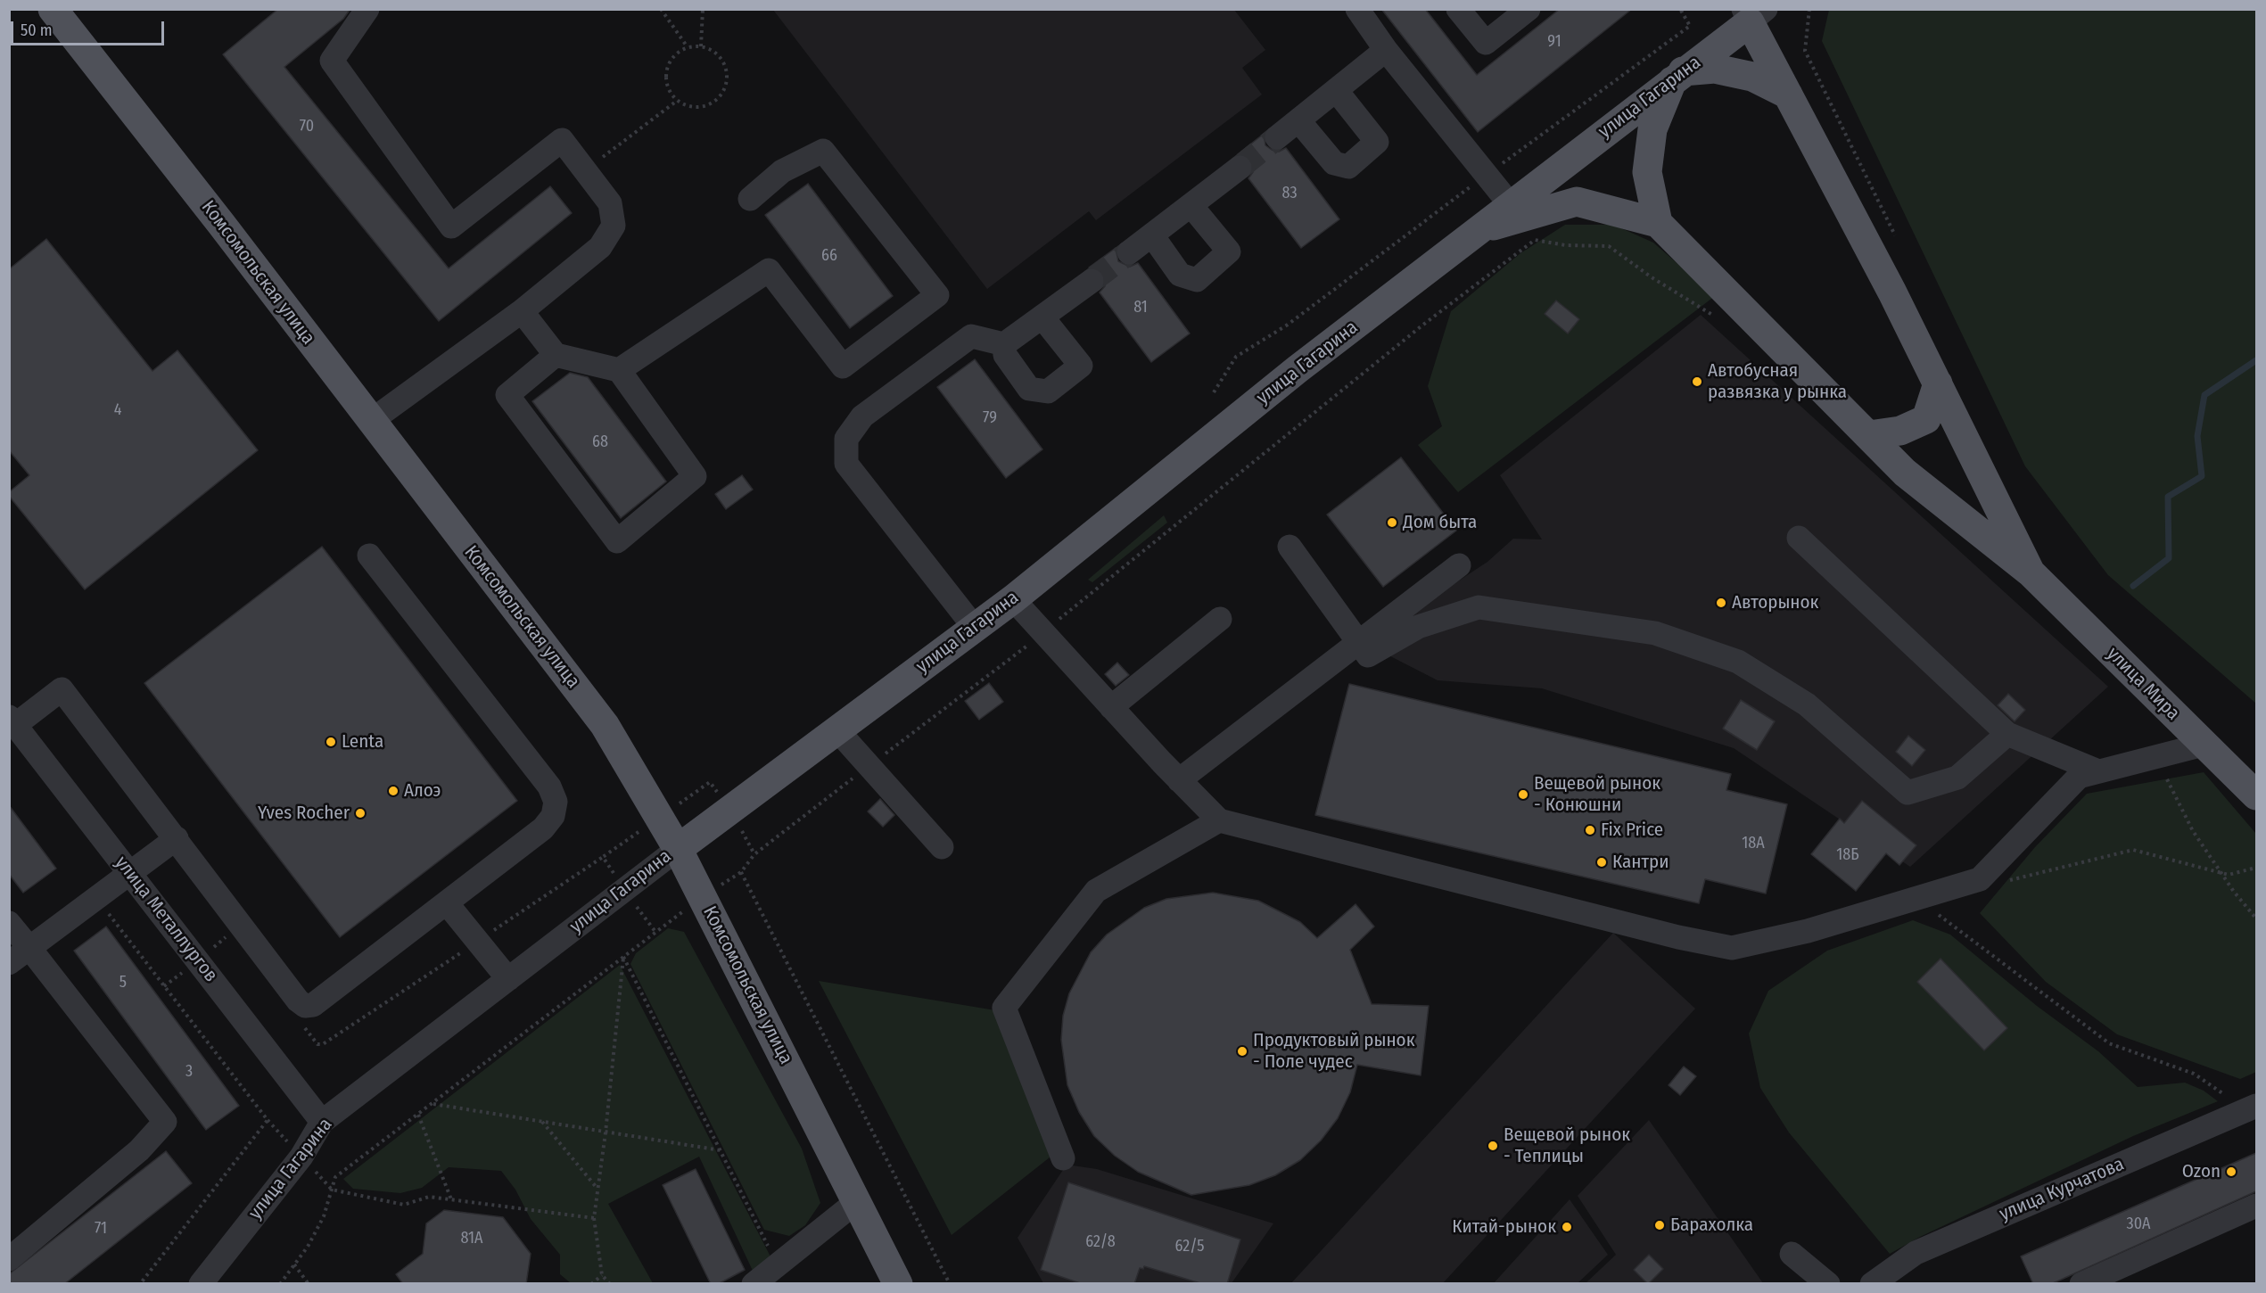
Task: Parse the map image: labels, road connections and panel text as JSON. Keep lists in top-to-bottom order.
{
  "streets": {
    "main road": ["улица Гагарина", "Комсомольская улица", "улица Мира"],
    "street": ["улица Металлургов", "улица Курчатова"]
  },
  "crossings": [
    ["улица Гагарина", "Комсомольская улица"],
    ["улица Гагарина", "улица Металлургов"]
  ],
  "places": [
    "Автобусная развязка у рынка",
    "Дом быта",
    "Авторынок",
    "Lenta",
    "Алоэ",
    "Вещевой рынок - Конюшни",
    "Yves Rocher",
    "Fix Price",
    "Кантри",
    "Продуктовый рынок - Поле чудес",
    "Вещевой рынок - Теплицы",
    "Ozon",
    "Барахолка",
    "Китай-рынок"
  ],
  "house_numbers": [
    "91",
    "70",
    "83",
    "66",
    "81",
    "4",
    "79",
    "68",
    "18А",
    "18Б",
    "5",
    "3",
    "30А",
    "71",
    "81А",
    "62/8",
    "62/5"
  ],
  "scale_bar": "50 m"
}
